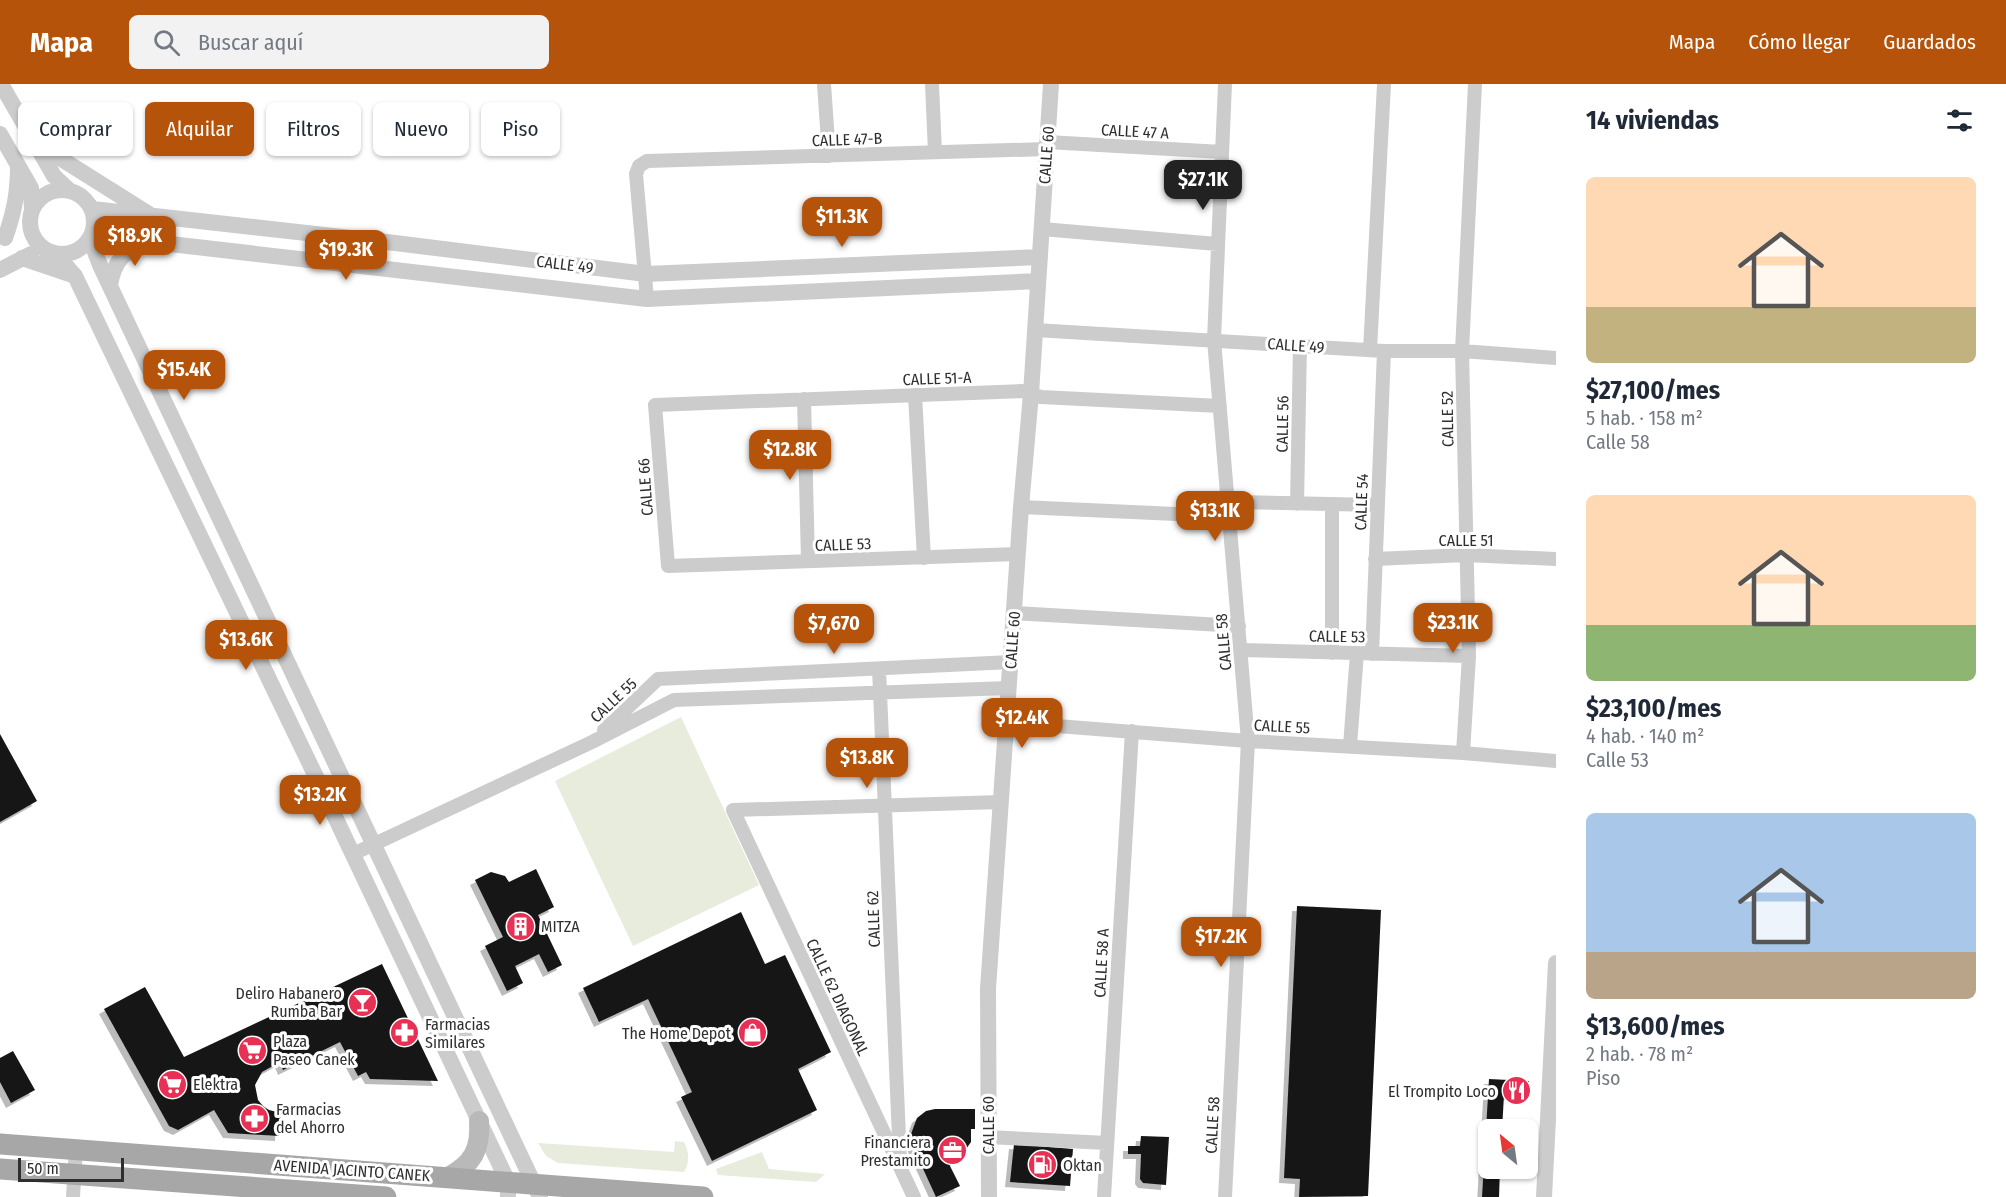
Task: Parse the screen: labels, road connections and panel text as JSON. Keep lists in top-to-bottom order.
{
  "streets": {
    "main road": ["AVENIDA JACINTO CANEK"],
    "street": [
      "CALLE 47 A",
      "CALLE 47-B",
      "CALLE 60",
      "CALLE 49",
      "CALLE 51-A",
      "CALLE 52",
      "CALLE 56",
      "CALLE 66",
      "CALLE 54",
      "CALLE 51",
      "CALLE 53",
      "CALLE 58",
      "CALLE 55",
      "CALLE 62",
      "CALLE 58 A",
      "CALLE 62 DIAGONAL"
    ]
  },
  "crossings": [
    ["CALLE 47 A", "CALLE 47-B"],
    ["CALLE 47 A", "CALLE 60"],
    ["CALLE 47 A", "CALLE 58"],
    ["CALLE 47-B", "CALLE 60"],
    ["CALLE 47-B", "CALLE 49"],
    ["CALLE 60", "CALLE 49"],
    ["CALLE 60", "CALLE 51-A"],
    ["CALLE 60", "CALLE 53"],
    ["CALLE 60", "CALLE 55"],
    ["CALLE 49", "CALLE 52"],
    ["CALLE 49", "CALLE 56"],
    ["CALLE 49", "CALLE 54"],
    ["CALLE 49", "CALLE 58"],
    ["CALLE 51-A", "CALLE 66"],
    ["CALLE 51-A", "CALLE 58"],
    ["CALLE 52", "CALLE 51"],
    ["CALLE 52", "CALLE 53"],
    ["CALLE 52", "CALLE 55"],
    ["CALLE 66", "CALLE 53"],
    ["CALLE 54", "CALLE 51"],
    ["CALLE 54", "CALLE 53"],
    ["CALLE 53", "CALLE 58"],
    ["CALLE 58", "CALLE 55"],
    ["CALLE 55", "CALLE 62"],
    ["CALLE 55", "CALLE 58 A"],
    ["CALLE 62", "CALLE 62 DIAGONAL"]
  ],
  "places": {
    "building": ["MITZA"],
    "bar": ["Deliro Habanero Rumba Bar"],
    "pharmacy": ["Farmacias Similares", "Farmacias del Ahorro"],
    "shop": ["The Home Depot"],
    "supermarket": ["Plaza Paseo Canek", "Elektra"],
    "restaurant": ["El Trompito Loco"],
    "office": ["Financiera Prestamito"],
    "fuel station": ["Oktan"]
  },
  "scale_bar": "50 m",
  "north": "top left",
  "page": {
    "header": "Mapa",
    "search": "Buscar aquí",
    "nav": ["Mapa", "Cómo llegar", "Guardados"],
    "heading": "14 viviendas",
    "chip": [
      "Comprar",
      "Alquilar",
      "Filtros",
      "Nuevo",
      "Piso"
    ],
    "list": [
      {
        "name": "$27,100/mes",
        "note": "5 hab. · 158 m² · Calle 58"
      },
      {
        "name": "$23,100/mes",
        "note": "4 hab. · 140 m² · Calle 53"
      },
      {
        "name": "$13,600/mes",
        "note": "2 hab. · 78 m² · Piso"
      }
    ],
    "price": [
      "$27.1K",
      "$11.3K",
      "$18.9K",
      "$19.3K",
      "$15.4K",
      "$12.8K",
      "$13.1K",
      "$23.1K",
      "$7,670",
      "$13.6K",
      "$12.4K",
      "$13.8K",
      "$13.2K",
      "$17.2K"
    ],
    "scale": "50 m"
  }
}
